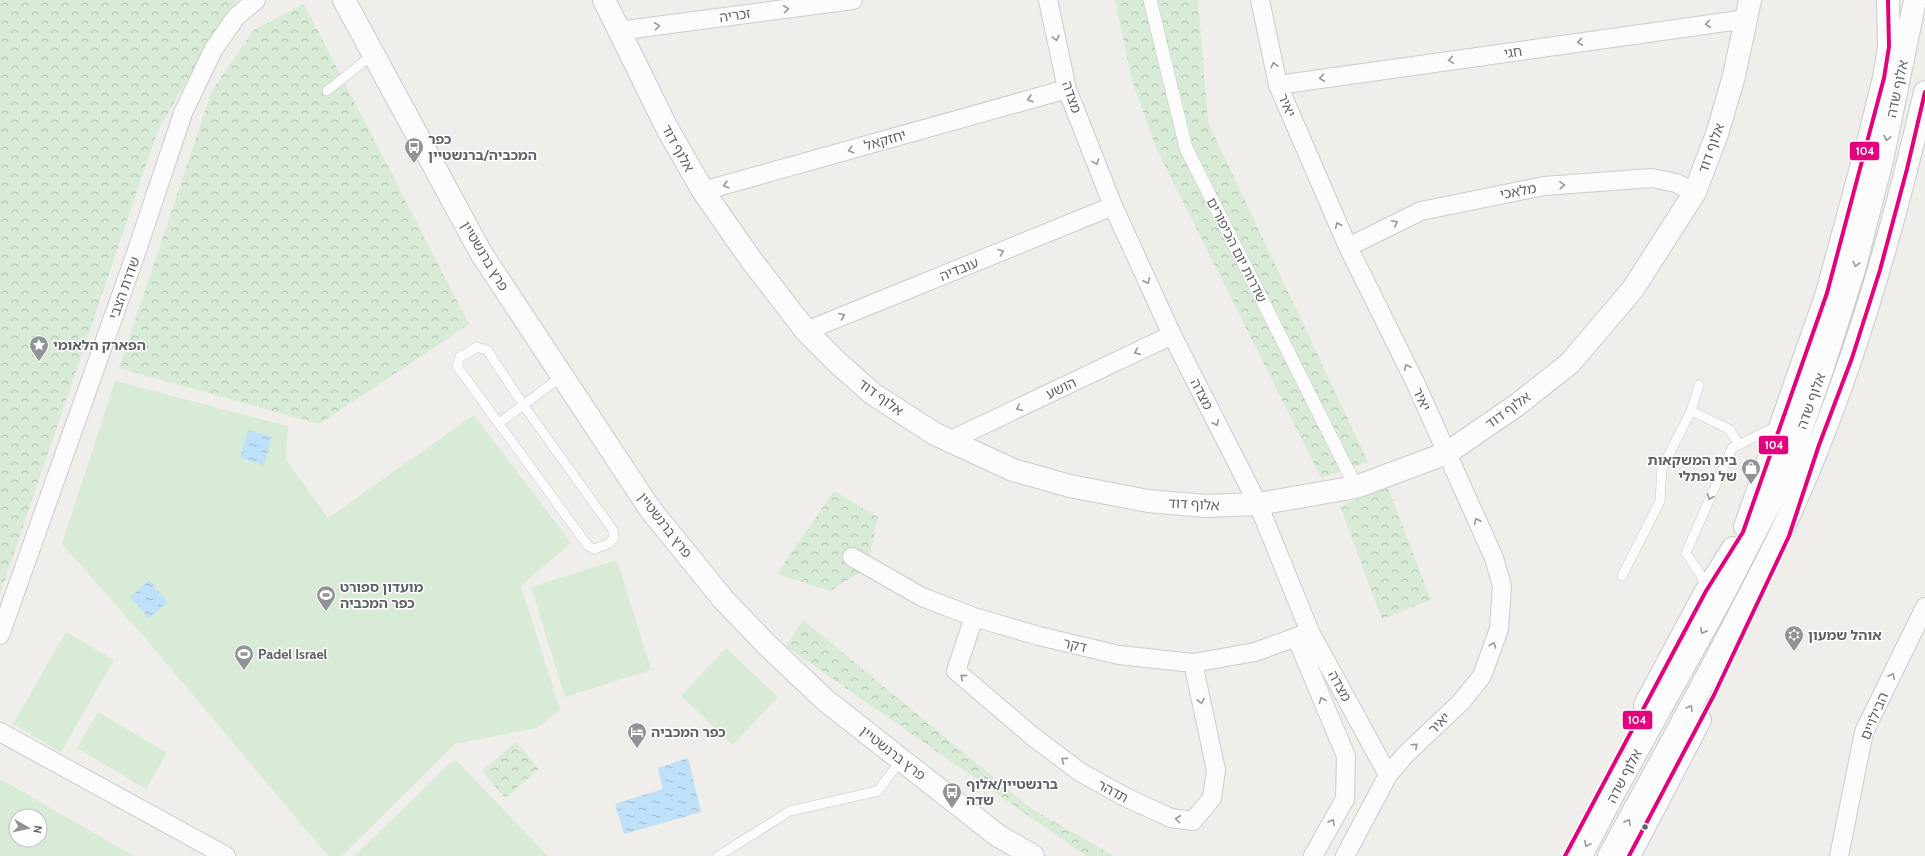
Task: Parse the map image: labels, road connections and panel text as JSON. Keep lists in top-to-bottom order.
{
  "streets": {
    "main road": ["אלוף שדה", "אלוף דוד", "פרץ ברנשטיין"],
    "street": [
      "זכריה",
      "חגי",
      "מצדה",
      "יאיר",
      "יחזקאל",
      "מלאכי",
      "שדרות יום הכיפורים",
      "עובדיה",
      "שדרת הצבי",
      "הושע",
      "דקר",
      "הבילויים",
      "תדהר"
    ]
  },
  "crossings": [
    ["זכריה", "אלוף דוד"],
    ["חגי", "יאיר"],
    ["חגי", "אלוף דוד"],
    ["מצדה", "יאיר"],
    ["מצדה", "יחזקאל"],
    ["מצדה", "אלוף דוד"],
    ["מצדה", "עובדיה"],
    ["מצדה", "הושע"],
    ["מצדה", "דקר"],
    ["יאיר", "אלוף דוד"],
    ["יאיר", "מלאכי"],
    ["יחזקאל", "אלוף דוד"],
    ["אלוף דוד", "מלאכי"],
    ["אלוף דוד", "שדרות יום הכיפורים"],
    ["אלוף דוד", "עובדיה"],
    ["אלוף דוד", "הושע"],
    ["דקר", "תדהר"]
  ],
  "one_way": [
    "זכריה",
    "חגי",
    "יאיר",
    "יחזקאל",
    "מלאכי",
    "עובדיה",
    "הושע",
    "הבילויים"
  ],
  "places": {
    "bus stop": ["כפר המכביה/ברנשטיין", "ברנשטיין/אלוף שדה"],
    "place": ["הפארק הלאומי"],
    "shop": ["בית המשקאות של נפתלי"],
    "sports": ["מועדון ספורט כפר המכביה", "Padel Israel"],
    "synagogue": ["אוהל שמעון"],
    "hotel": ["כפר המכביה"]
  },
  "lines": ["transit line 104"],
  "north": "right"
}
